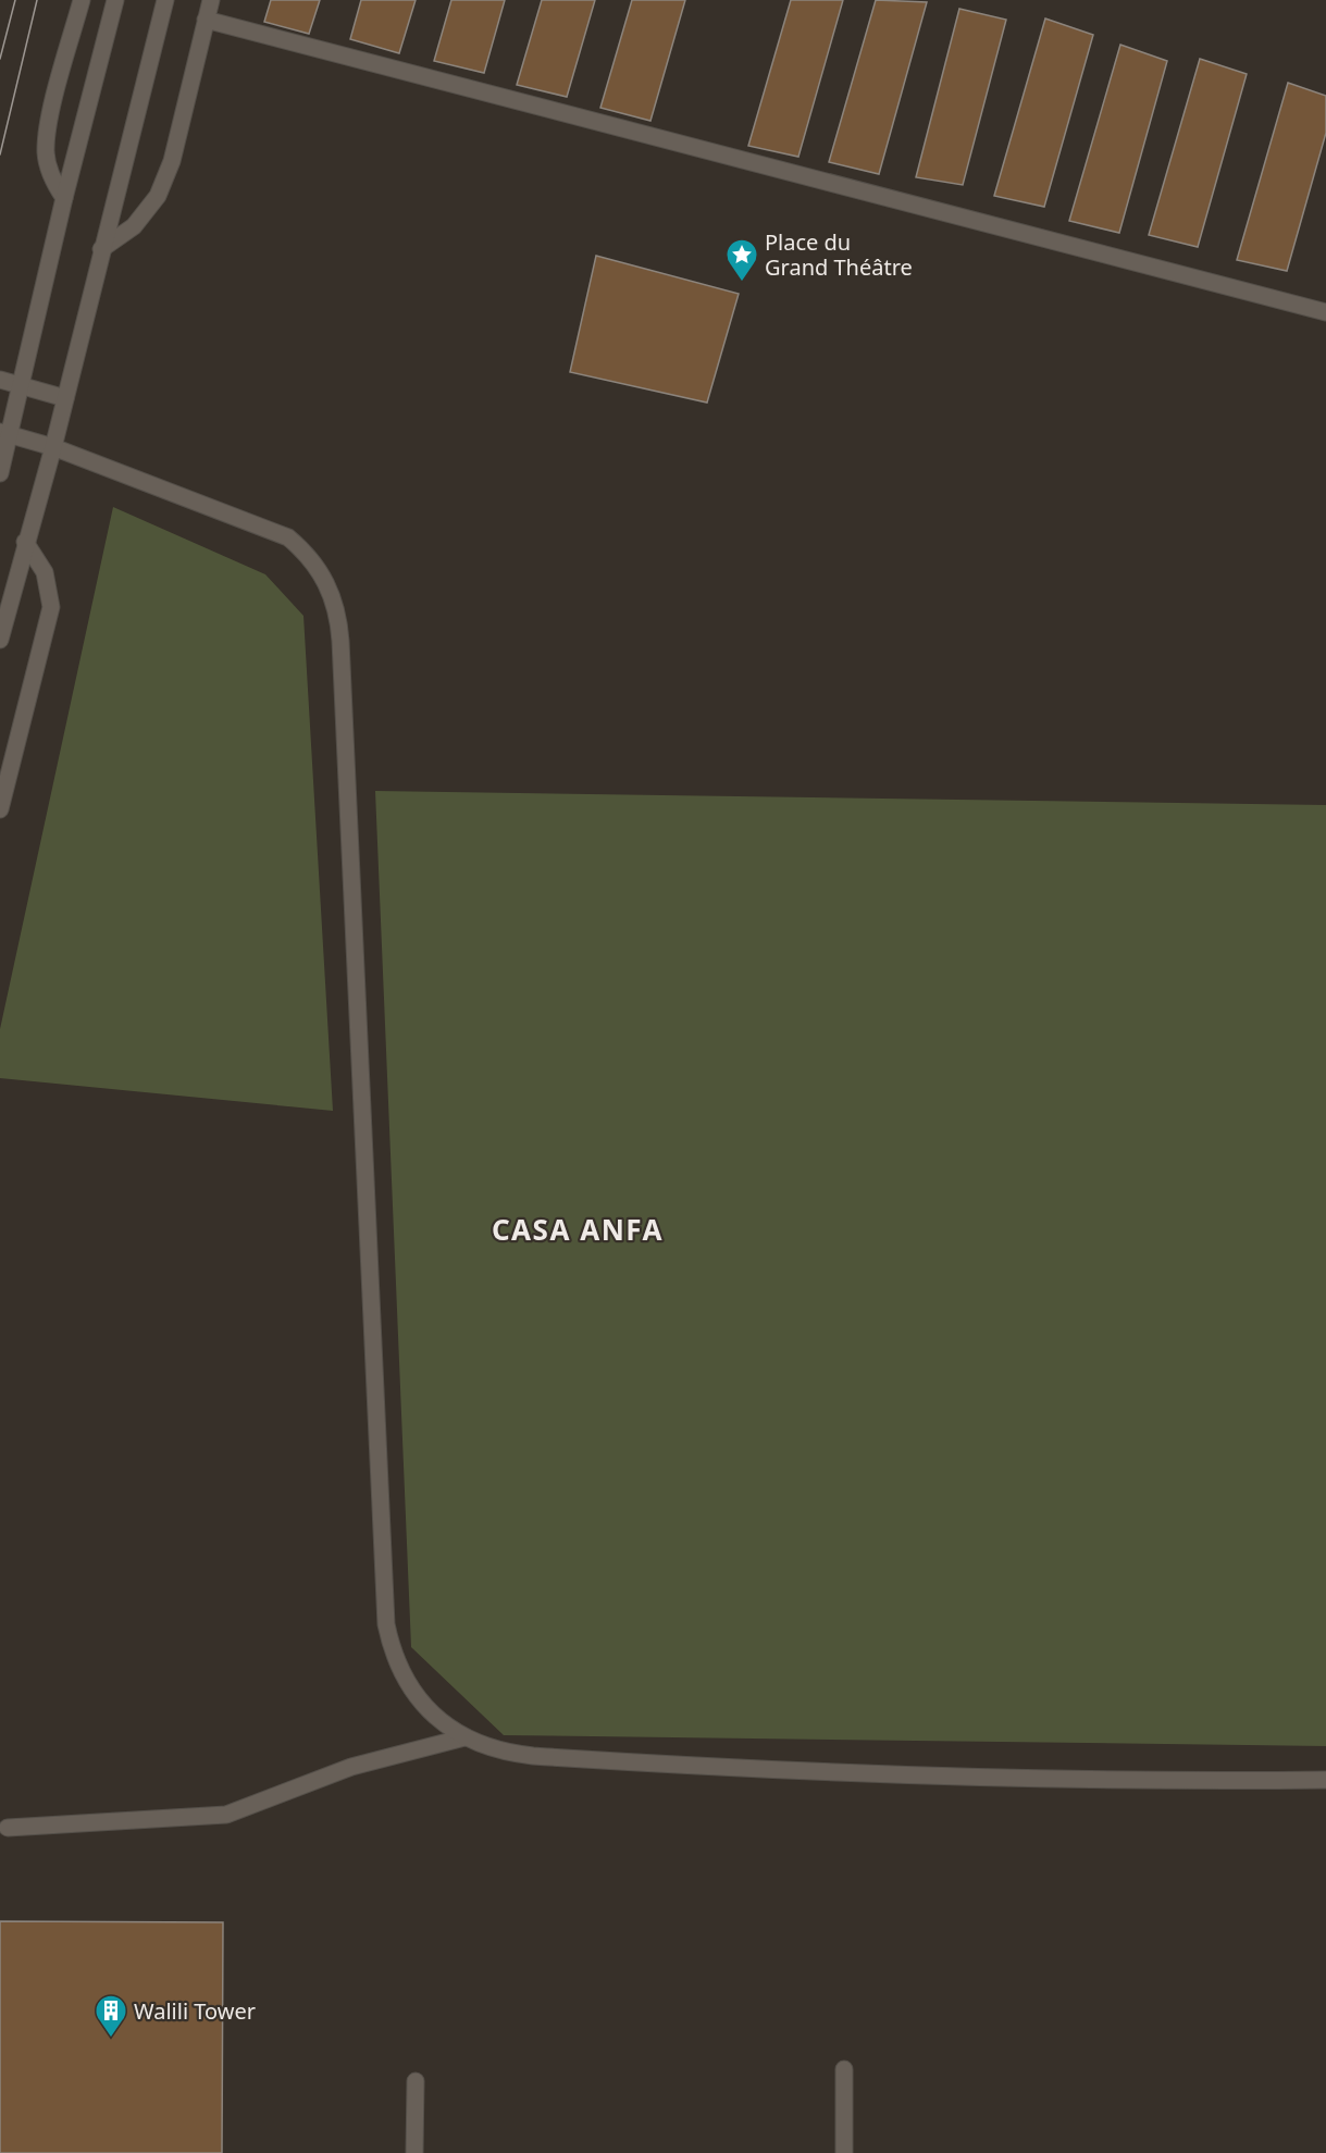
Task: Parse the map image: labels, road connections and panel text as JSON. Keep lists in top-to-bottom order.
{
  "districts": ["CASA ANFA"],
  "places": {
    "place": ["Place du Grand Théâtre"],
    "building": ["Walili Tower"]
  }
}
